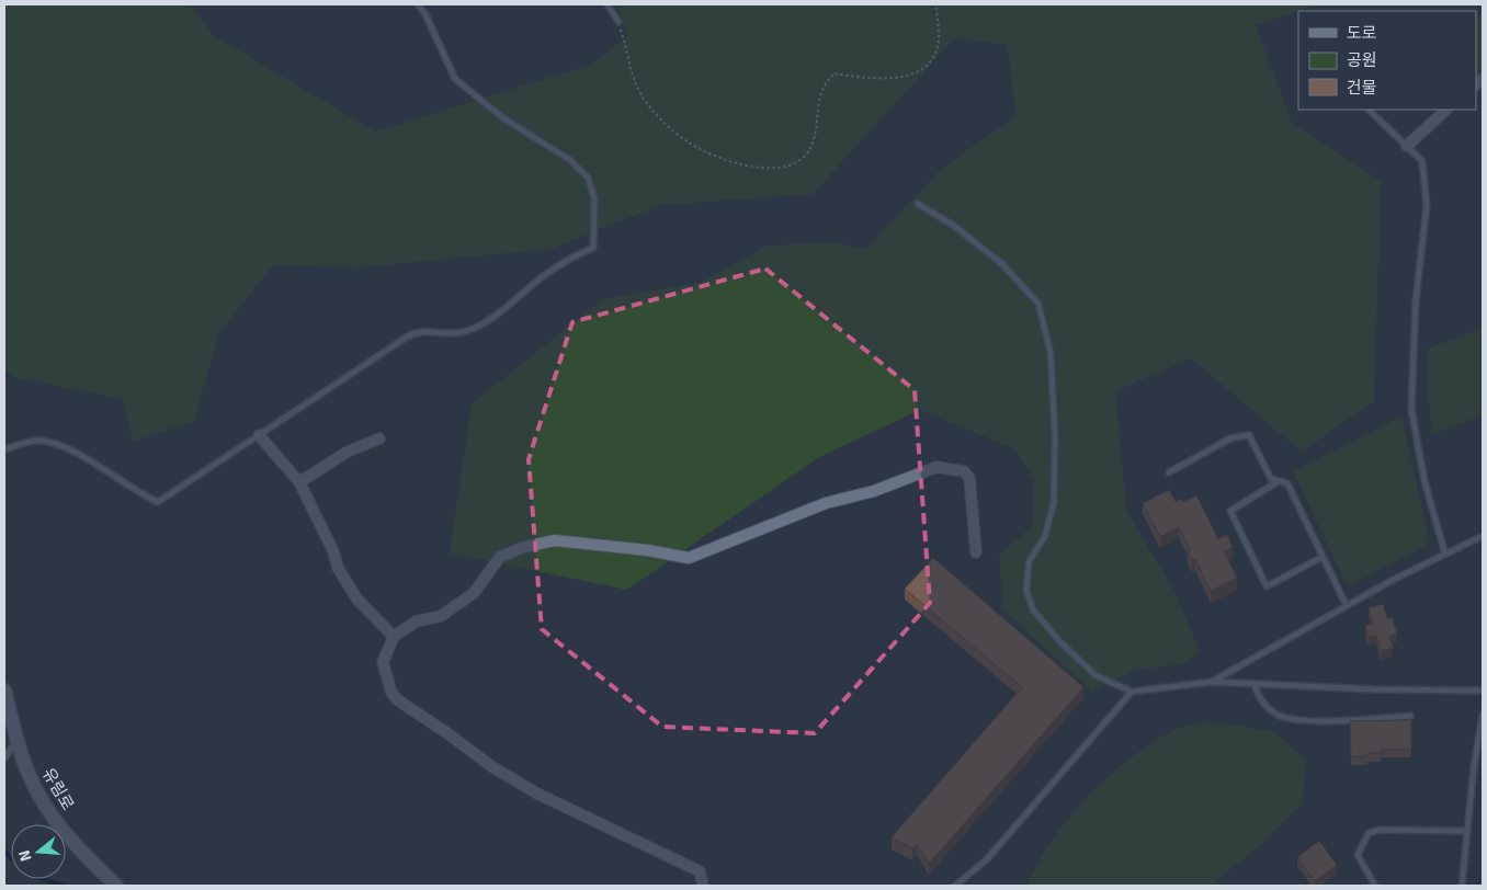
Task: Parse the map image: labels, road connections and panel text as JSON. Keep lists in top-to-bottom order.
{
  "streets": {
    "street": ["유림로"]
  },
  "legend": ["도로", "공원", "건물"],
  "north": "left"
}
